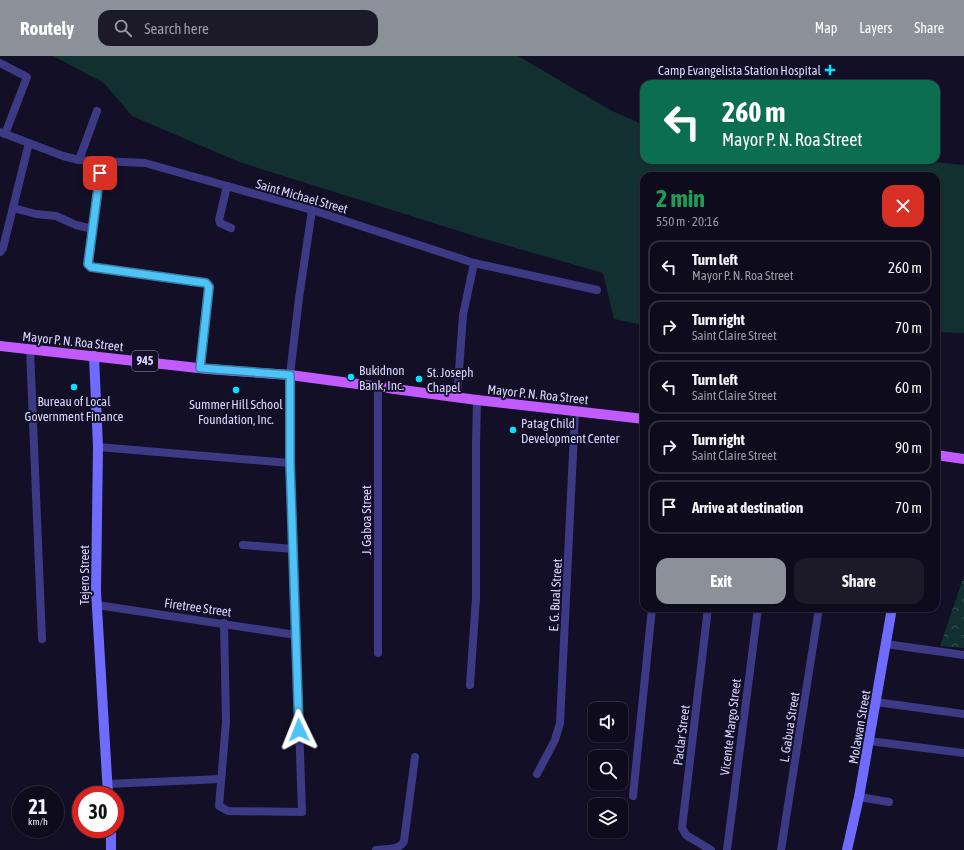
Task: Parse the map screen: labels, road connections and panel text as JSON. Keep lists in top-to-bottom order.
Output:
{
  "streets": {
    "main road": [
      "Mayor P. N. Roa Street",
      "945",
      "Tejero Street",
      "Molawan Street"
    ],
    "street": [
      "Saint Michael Street",
      "J. Gaboa Street",
      "E. G. Bual Street",
      "Firetree Street",
      "Vicente Margo Street",
      "L. Gabua Street",
      "Paclar Street"
    ]
  },
  "crossings": [
    ["Mayor P. N. Roa Street", "J. Gaboa Street"],
    ["Mayor P. N. Roa Street", "Tejero Street"],
    ["Mayor P. N. Roa Street", "E. G. Bual Street"],
    ["Tejero Street", "Firetree Street"]
  ],
  "places": {
    "health": ["Camp Evangelista Station Hospital"],
    "other": [
      "Bukidnon Bank, Inc.",
      "St. Joseph Chapel",
      "Bureau of Local Government Finance",
      "Summer Hill School Foundation, Inc.",
      "Patag Child Development Center"
    ]
  },
  "page": {
    "header": "Routely",
    "search": "Search here",
    "nav": ["Map", "Layers", "Share"],
    "turn": ["260 m", "Mayor P. N. Roa Street"],
    "heading": ["2 min", "550 m · 20:16"],
    "list": [
      {
        "name": "Turn left",
        "note": "Mayor P. N. Roa Street",
        "value": "260 m"
      },
      {
        "name": "Turn right",
        "note": "Saint Claire Street",
        "value": "70 m"
      },
      {
        "name": "Turn left",
        "note": "Saint Claire Street",
        "value": "60 m"
      },
      {
        "name": "Turn right",
        "note": "Saint Claire Street",
        "value": "90 m"
      },
      {
        "name": "Arrive at destination",
        "value": "70 m"
      }
    ],
    "buttons": ["Exit", "Share"],
    "speed": "21 km/h",
    "limit": "30"
  }
}
